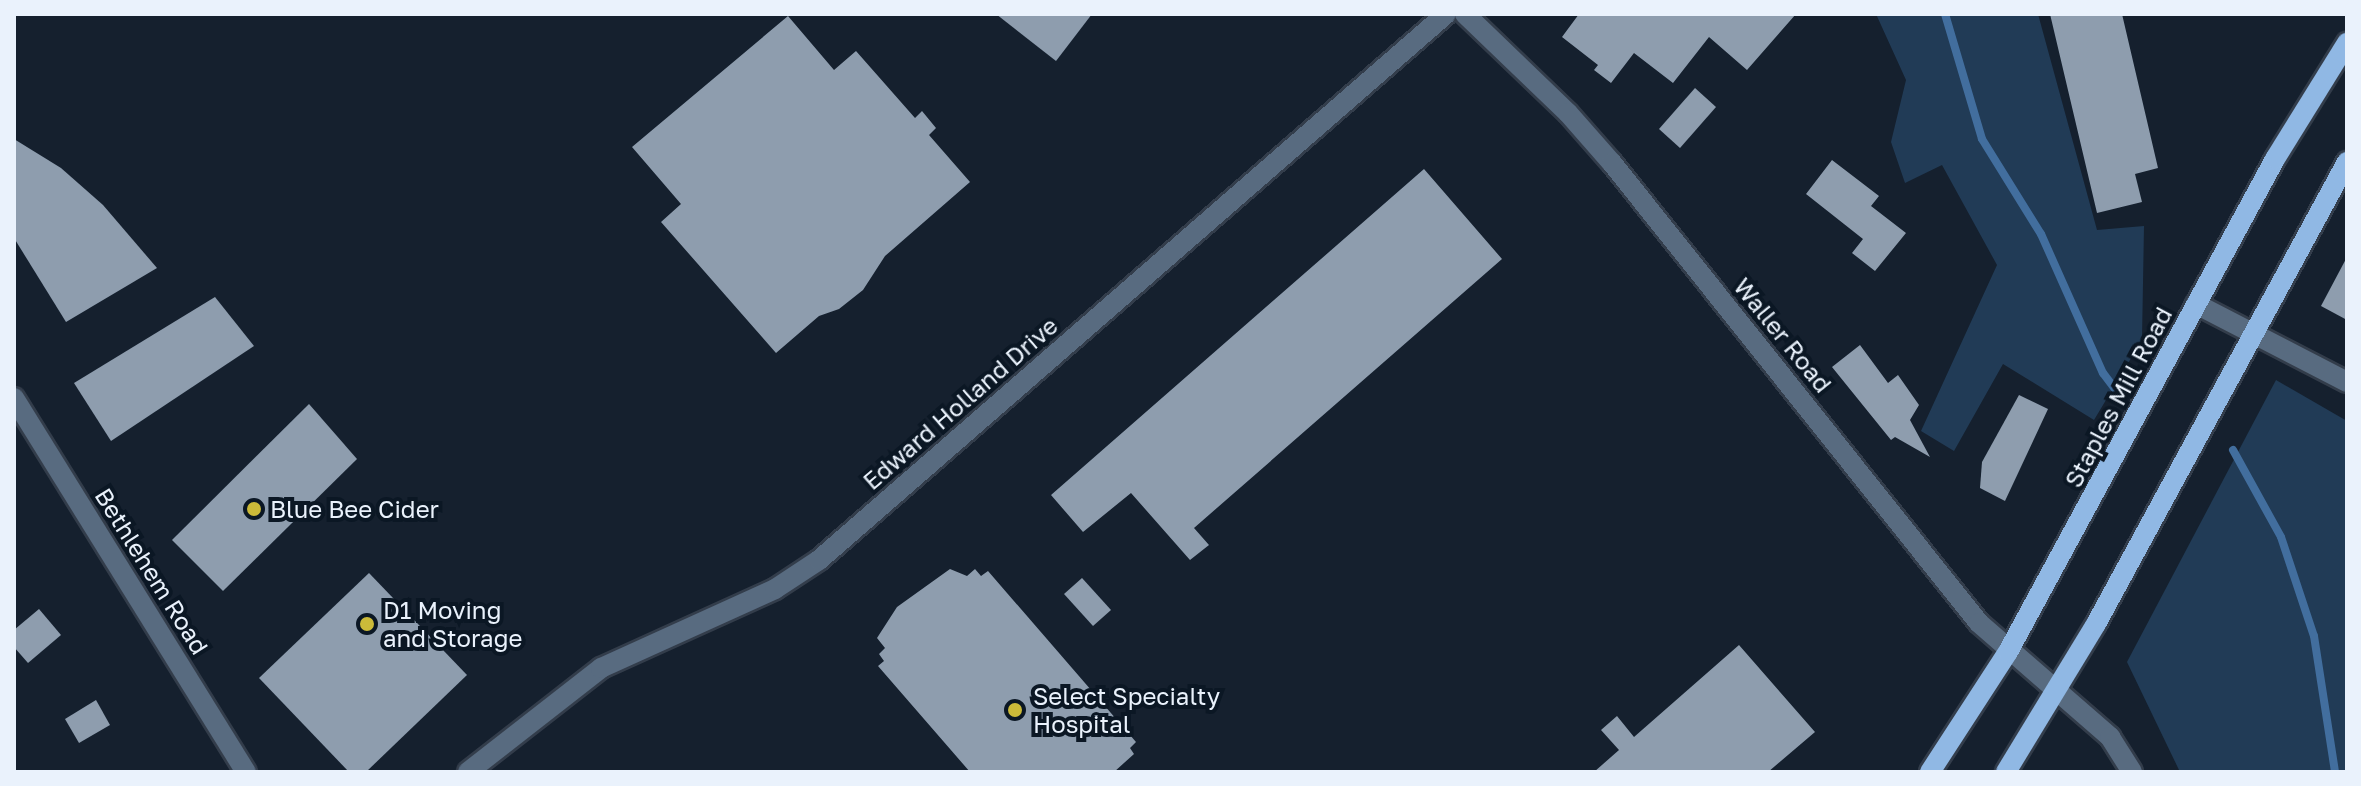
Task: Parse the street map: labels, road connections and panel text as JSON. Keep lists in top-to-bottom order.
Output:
{
  "streets": {
    "main road": ["Staples Mill Road"],
    "street": ["Waller Road", "Edward Holland Drive", "Bethlehem Road"]
  },
  "crossings": [
    ["Waller Road", "Staples Mill Road"]
  ],
  "places": ["Blue Bee Cider", "D1 Moving and Storage", "Select Specialty Hospital"]
}
